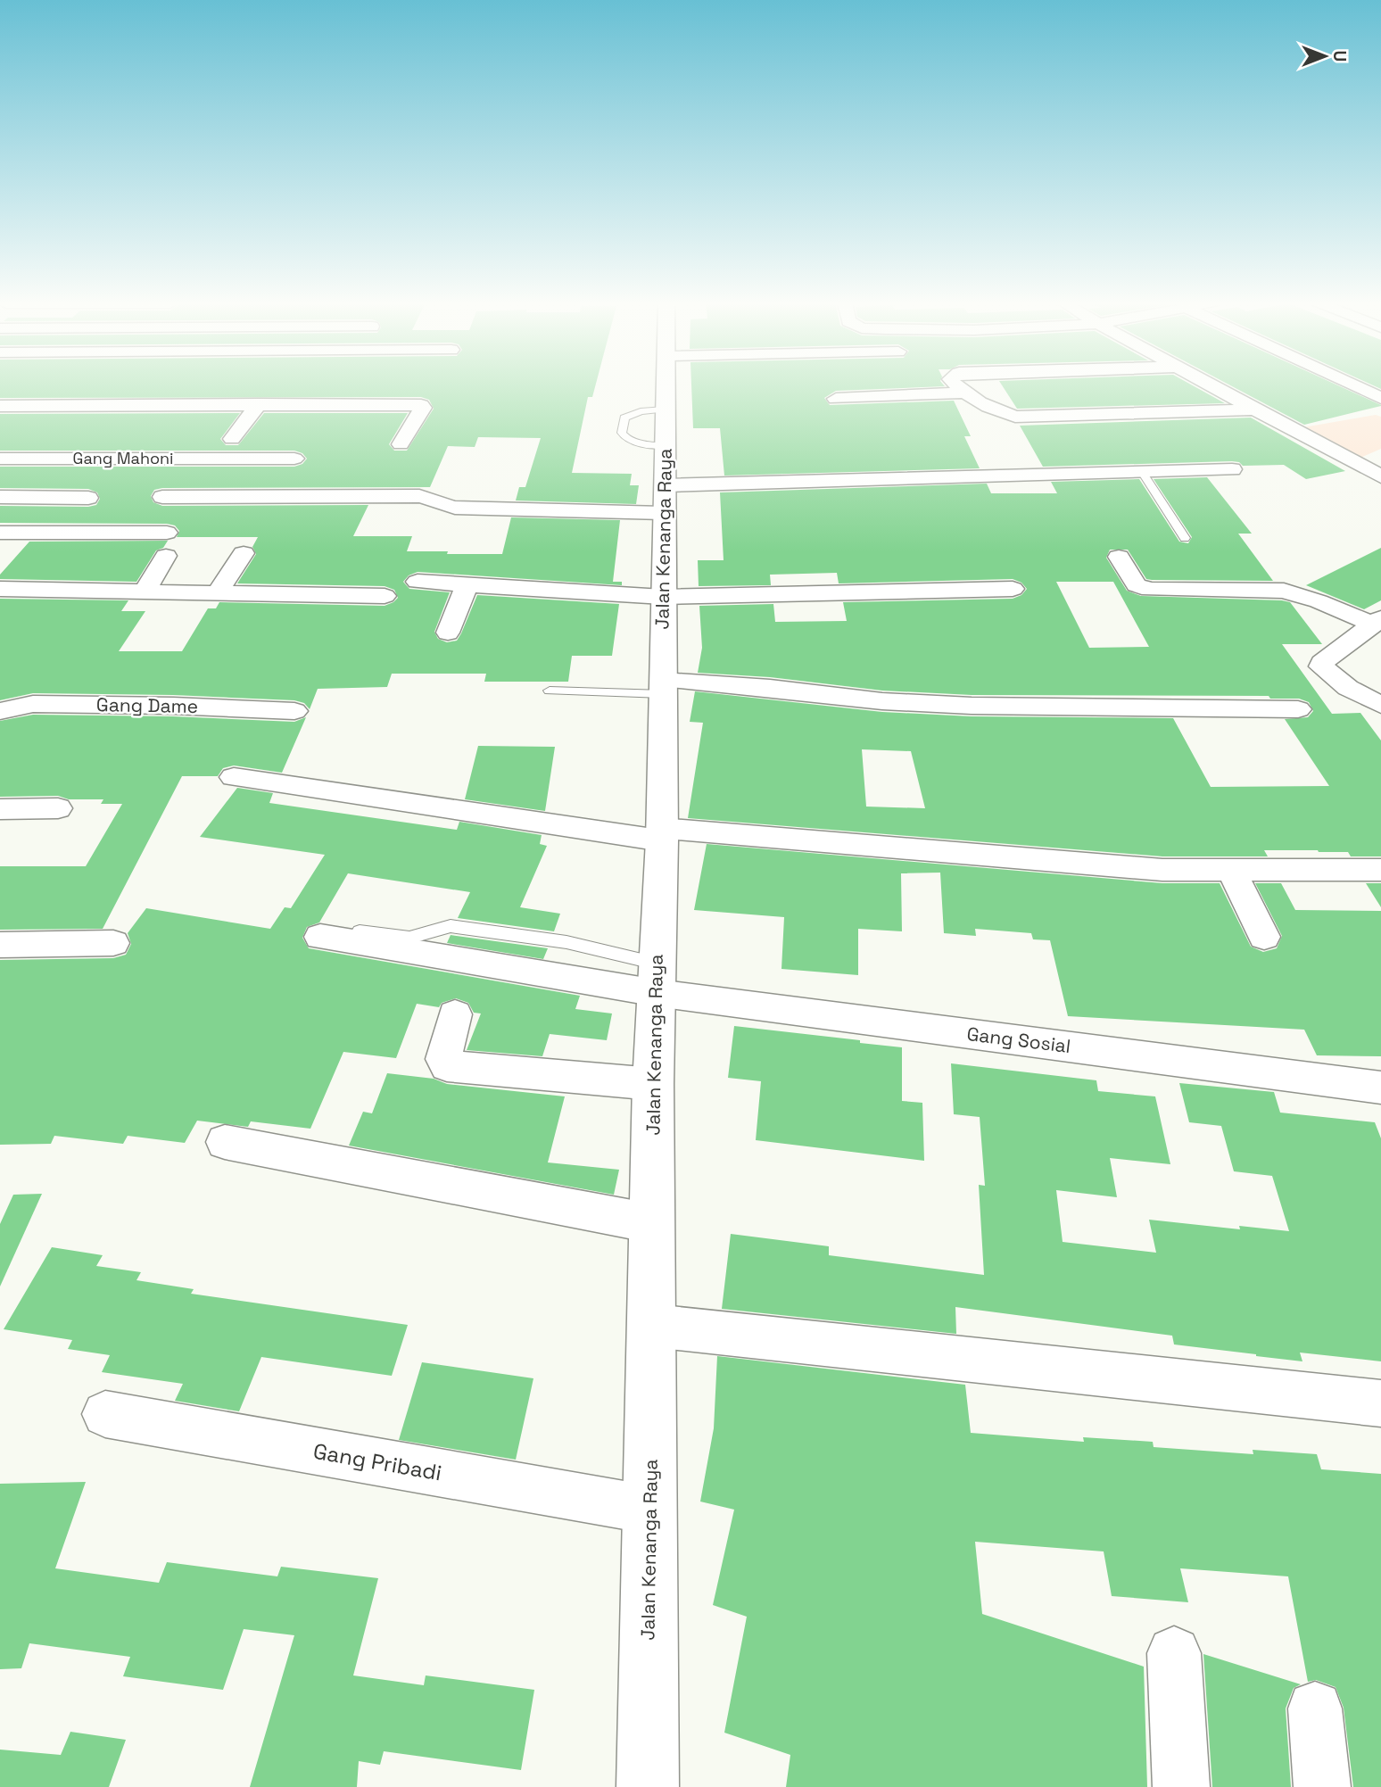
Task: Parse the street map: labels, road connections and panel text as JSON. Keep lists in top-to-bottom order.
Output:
{
  "streets": {
    "street": [
      "Gang Mahoni",
      "Jalan Kenanga Raya",
      "Gang Dame",
      "Gang Sosial",
      "Gang Pribadi"
    ]
  },
  "crossings": [
    ["Jalan Kenanga Raya", "Gang Sosial"],
    ["Jalan Kenanga Raya", "Gang Pribadi"]
  ],
  "north": "right"
}
